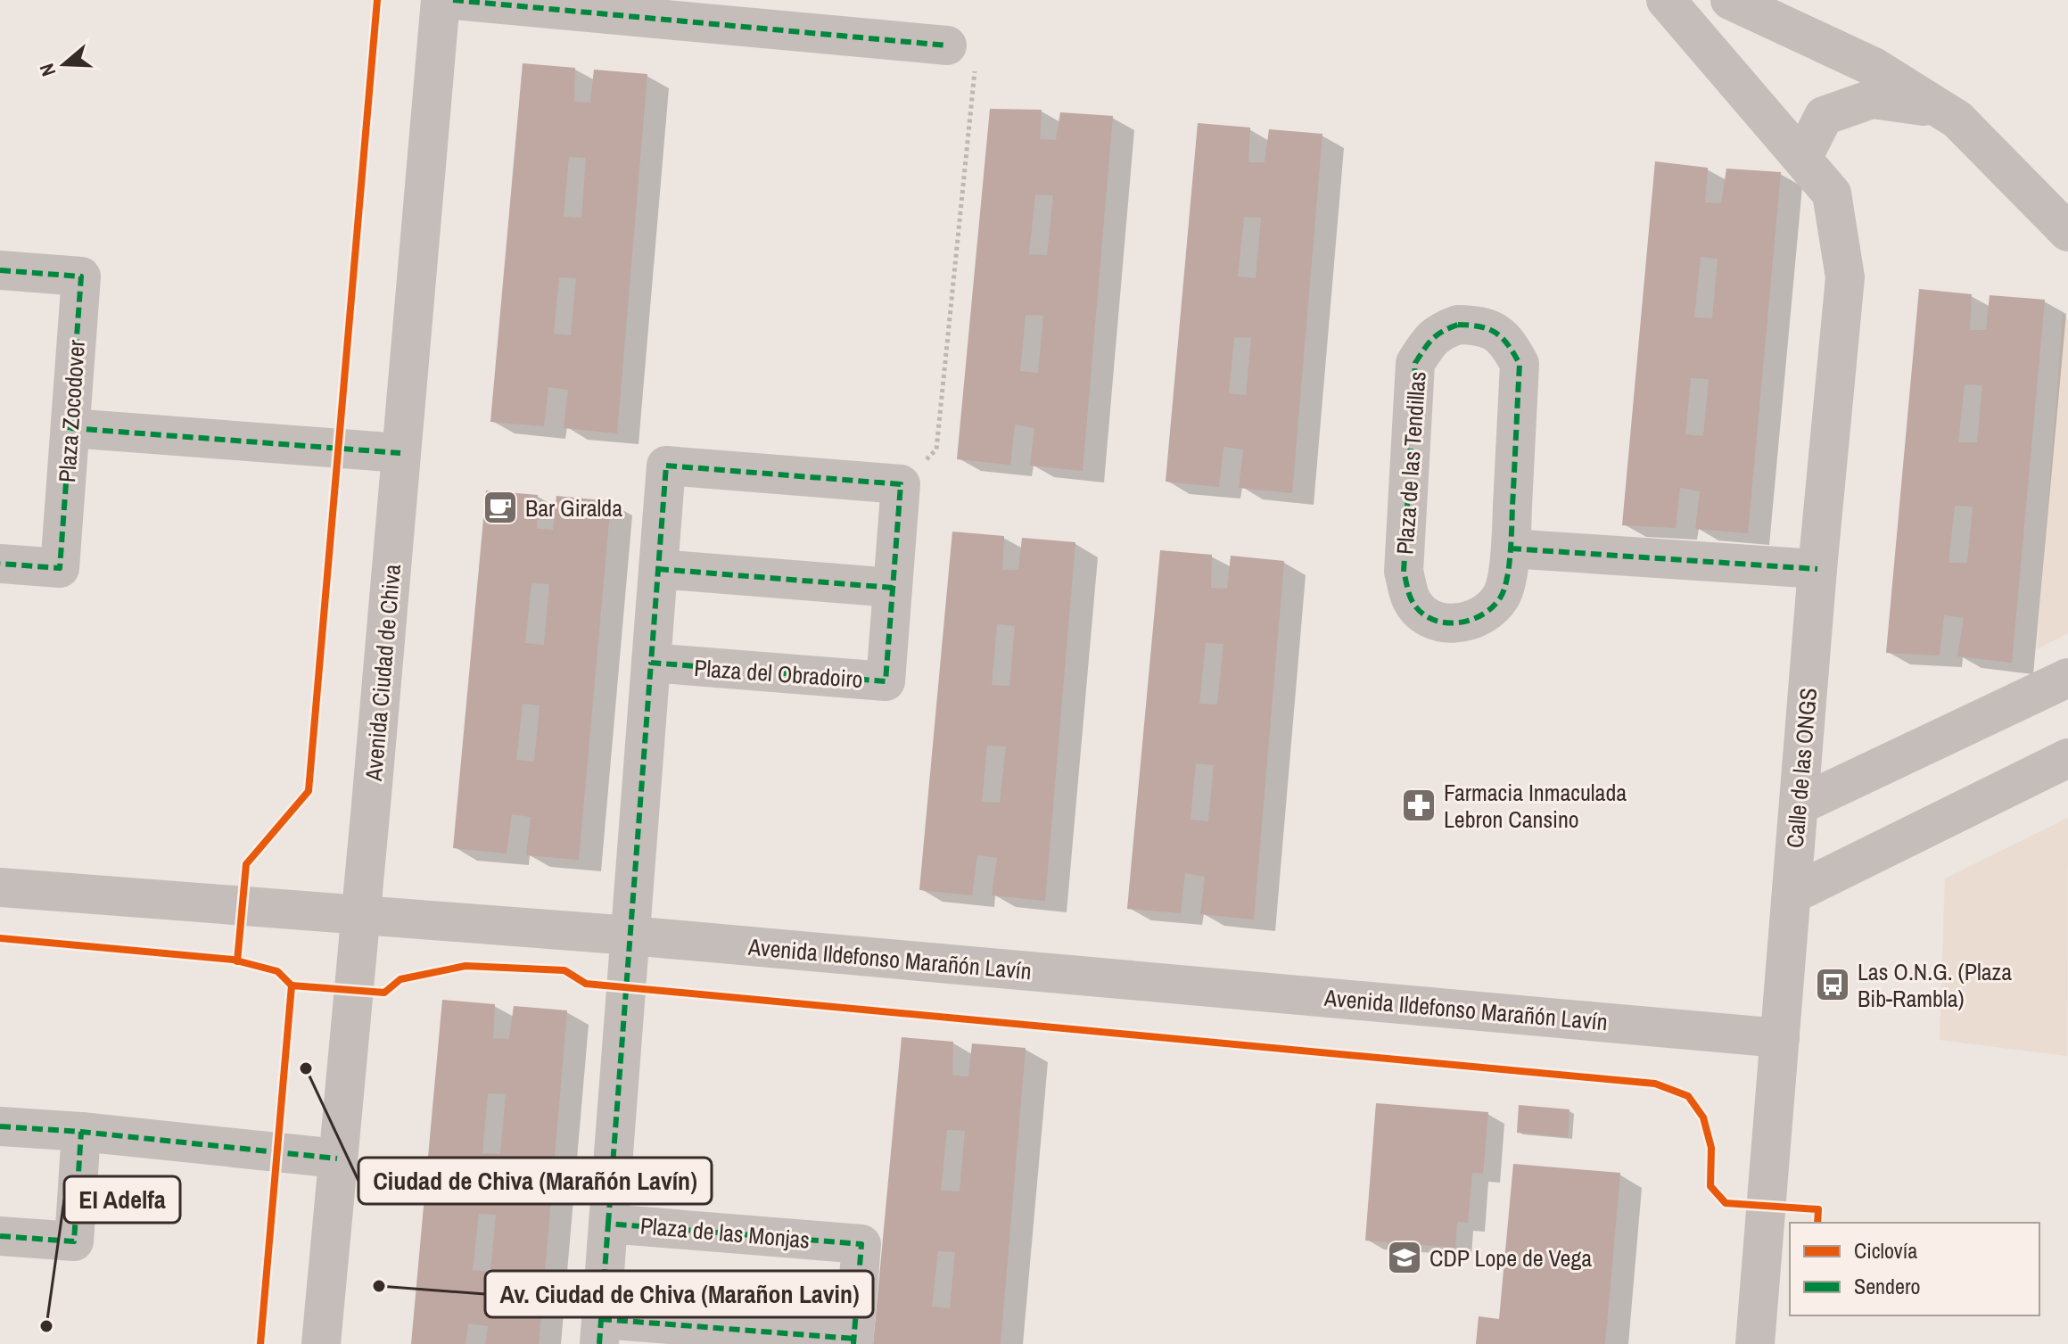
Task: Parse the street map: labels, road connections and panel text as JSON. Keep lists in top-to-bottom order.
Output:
{
  "streets": {
    "street": [
      "Plaza Zocodover",
      "Plaza de las Tendillas",
      "Avenida Ciudad de Chiva",
      "Plaza del Obradoiro",
      "Calle de las ONGS",
      "Avenida Ildefonso Marañón Lavín",
      "Plaza de las Monjas"
    ]
  },
  "crossings": [
    ["Avenida Ciudad de Chiva", "Avenida Ildefonso Marañón Lavín"],
    ["Calle de las ONGS", "Avenida Ildefonso Marañón Lavín"]
  ],
  "places": {
    "cafe": ["Bar Giralda"],
    "pharmacy": ["Farmacia Inmaculada Lebron Cansino"],
    "bus stop": ["Las O.N.G. (Plaza Bib-Rambla)"],
    "other": ["Ciudad de Chiva (Marañón Lavín)", "Av. Ciudad de Chiva (Marañon Lavin)", "EI Adelfa"],
    "school or university": ["CDP Lope de Vega"]
  },
  "legend": ["Ciclovía", "Sendero"],
  "north": "left"
}
